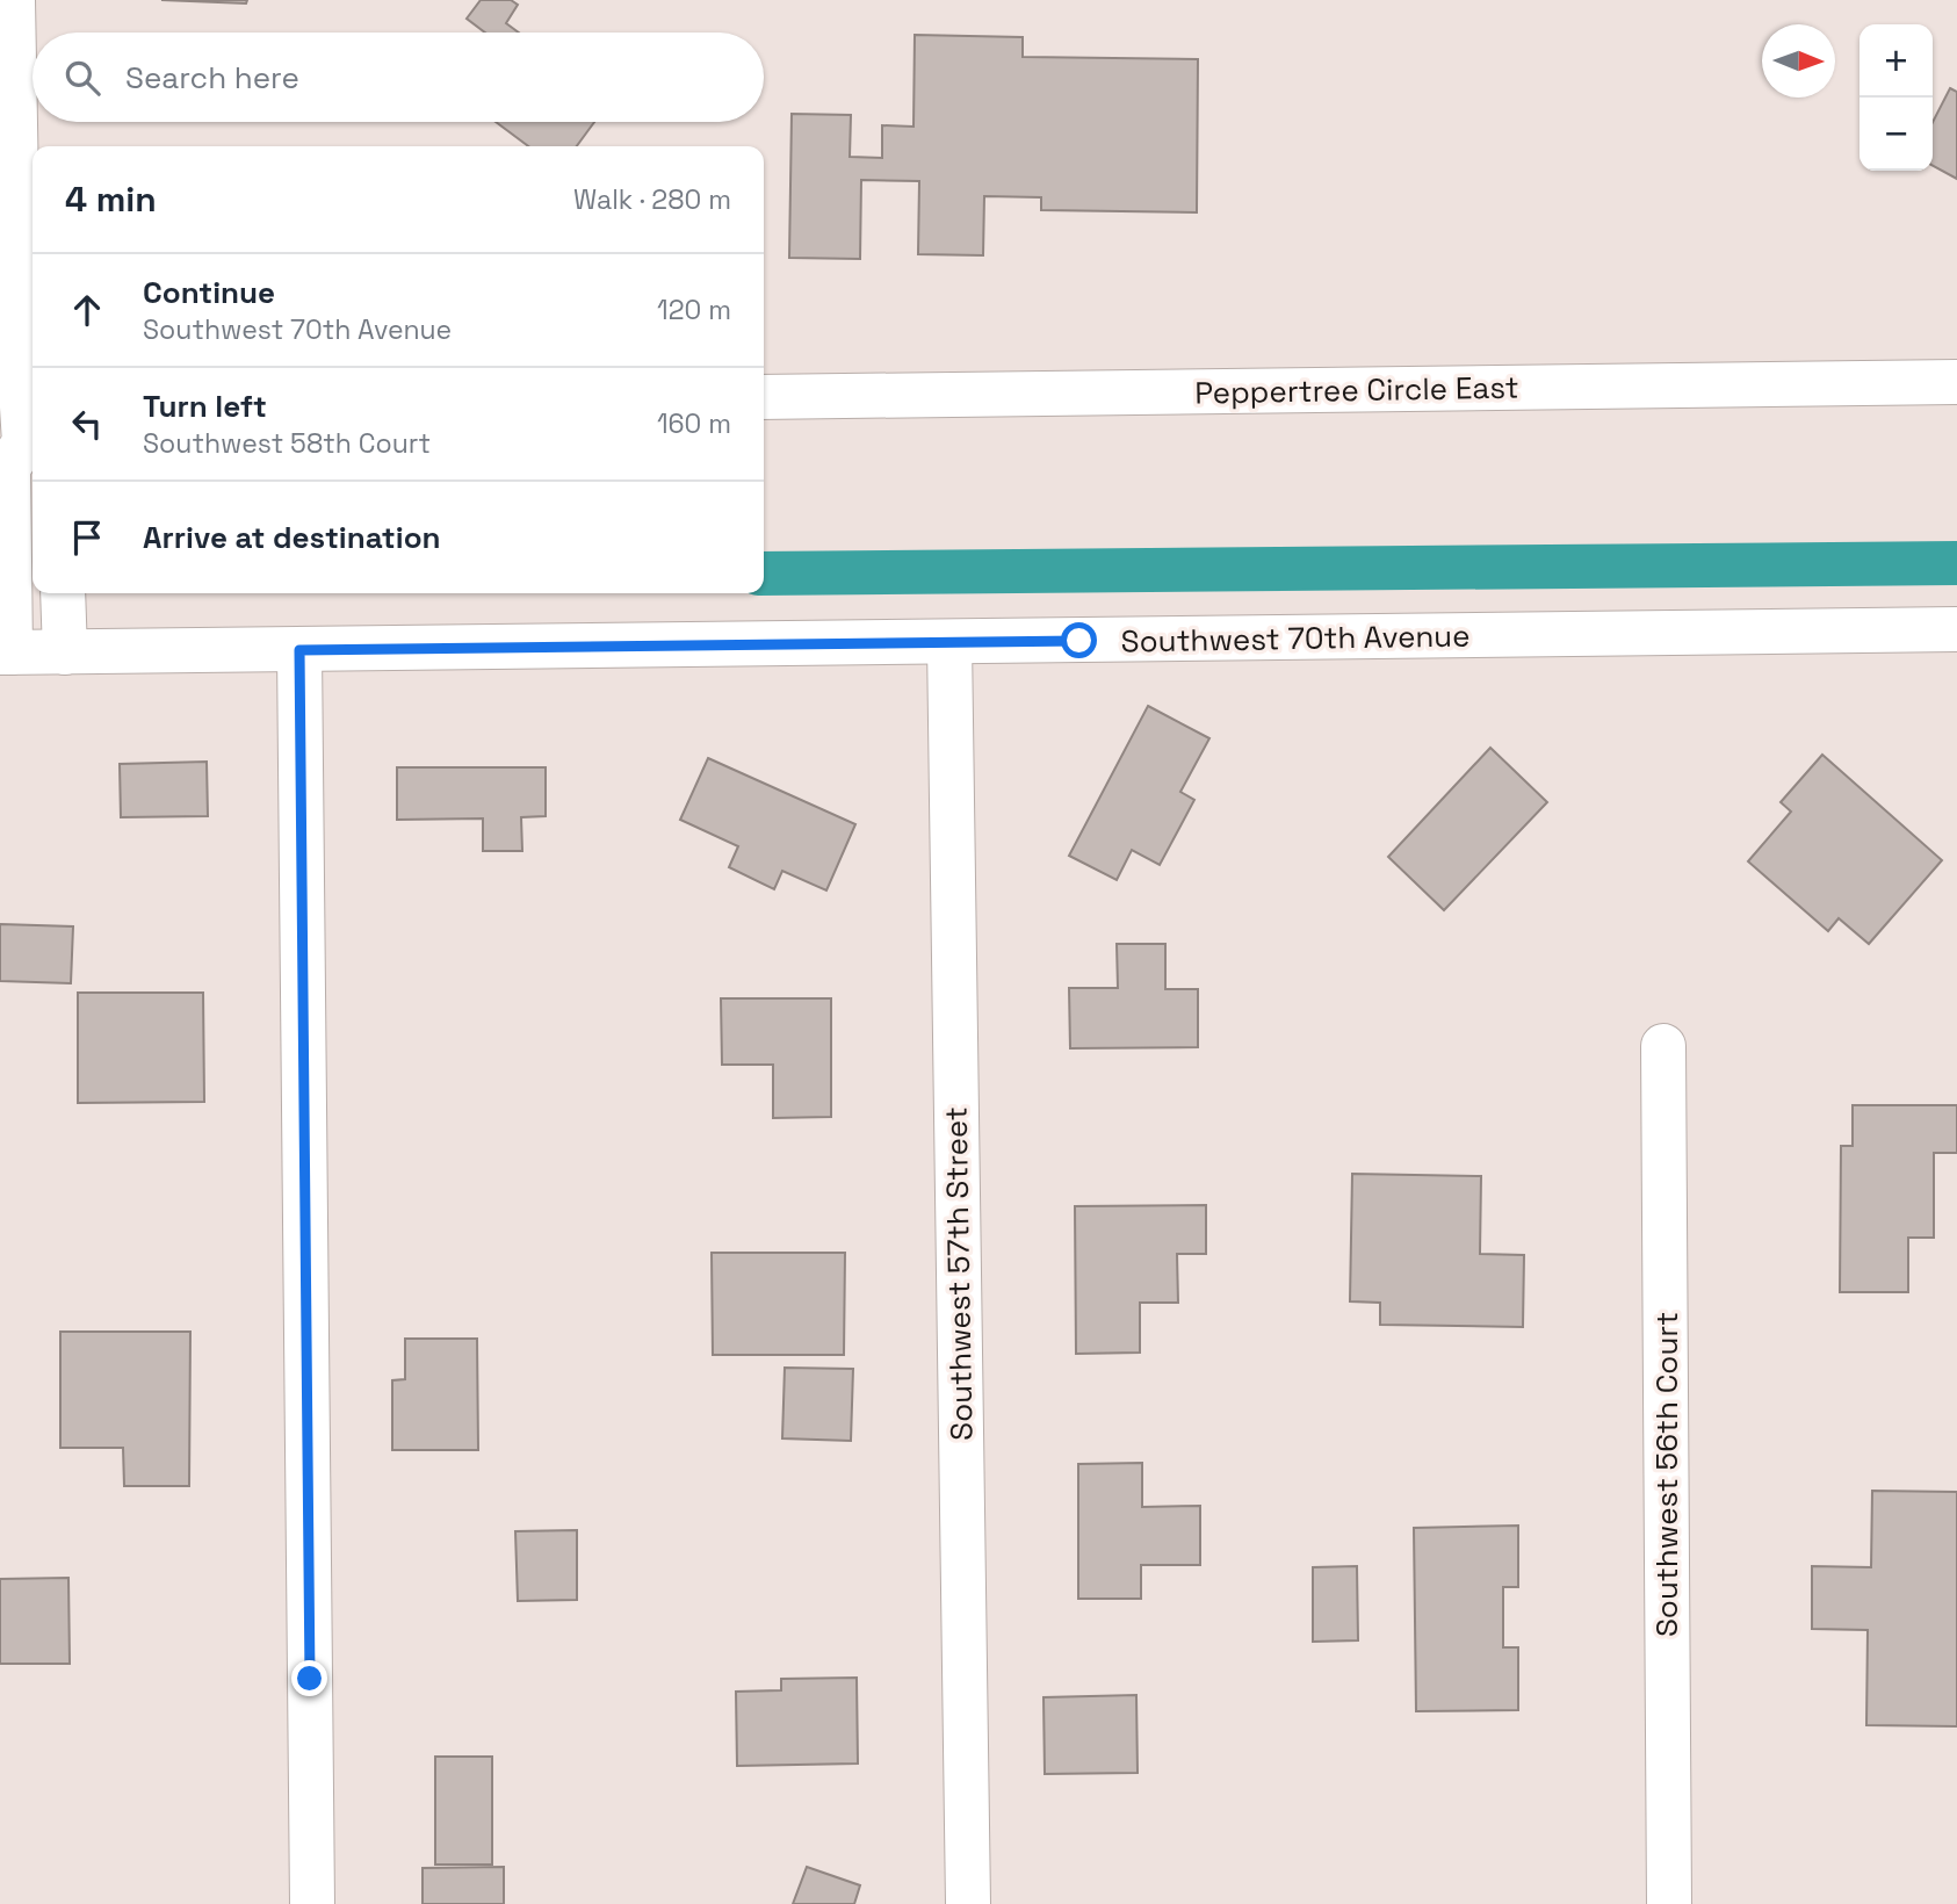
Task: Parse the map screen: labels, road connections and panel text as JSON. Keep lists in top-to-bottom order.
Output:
{
  "streets": {
    "street": [
      "Peppertree Circle East",
      "Southwest 70th Avenue",
      "Southwest 57th Street",
      "Southwest 56th Court"
    ]
  },
  "crossings": [
    ["Southwest 70th Avenue", "Southwest 57th Street"]
  ],
  "north": "right",
  "page": {
    "map_buttons": ["+", "−"],
    "search": "Search here",
    "heading": ["4 min", "Walk · 280 m"],
    "list": [
      ["Continue", "Southwest 70th Avenue", "120 m"],
      ["Turn left", "Southwest 58th Court", "160 m"],
      "Arrive at destination"
    ]
  }
}
